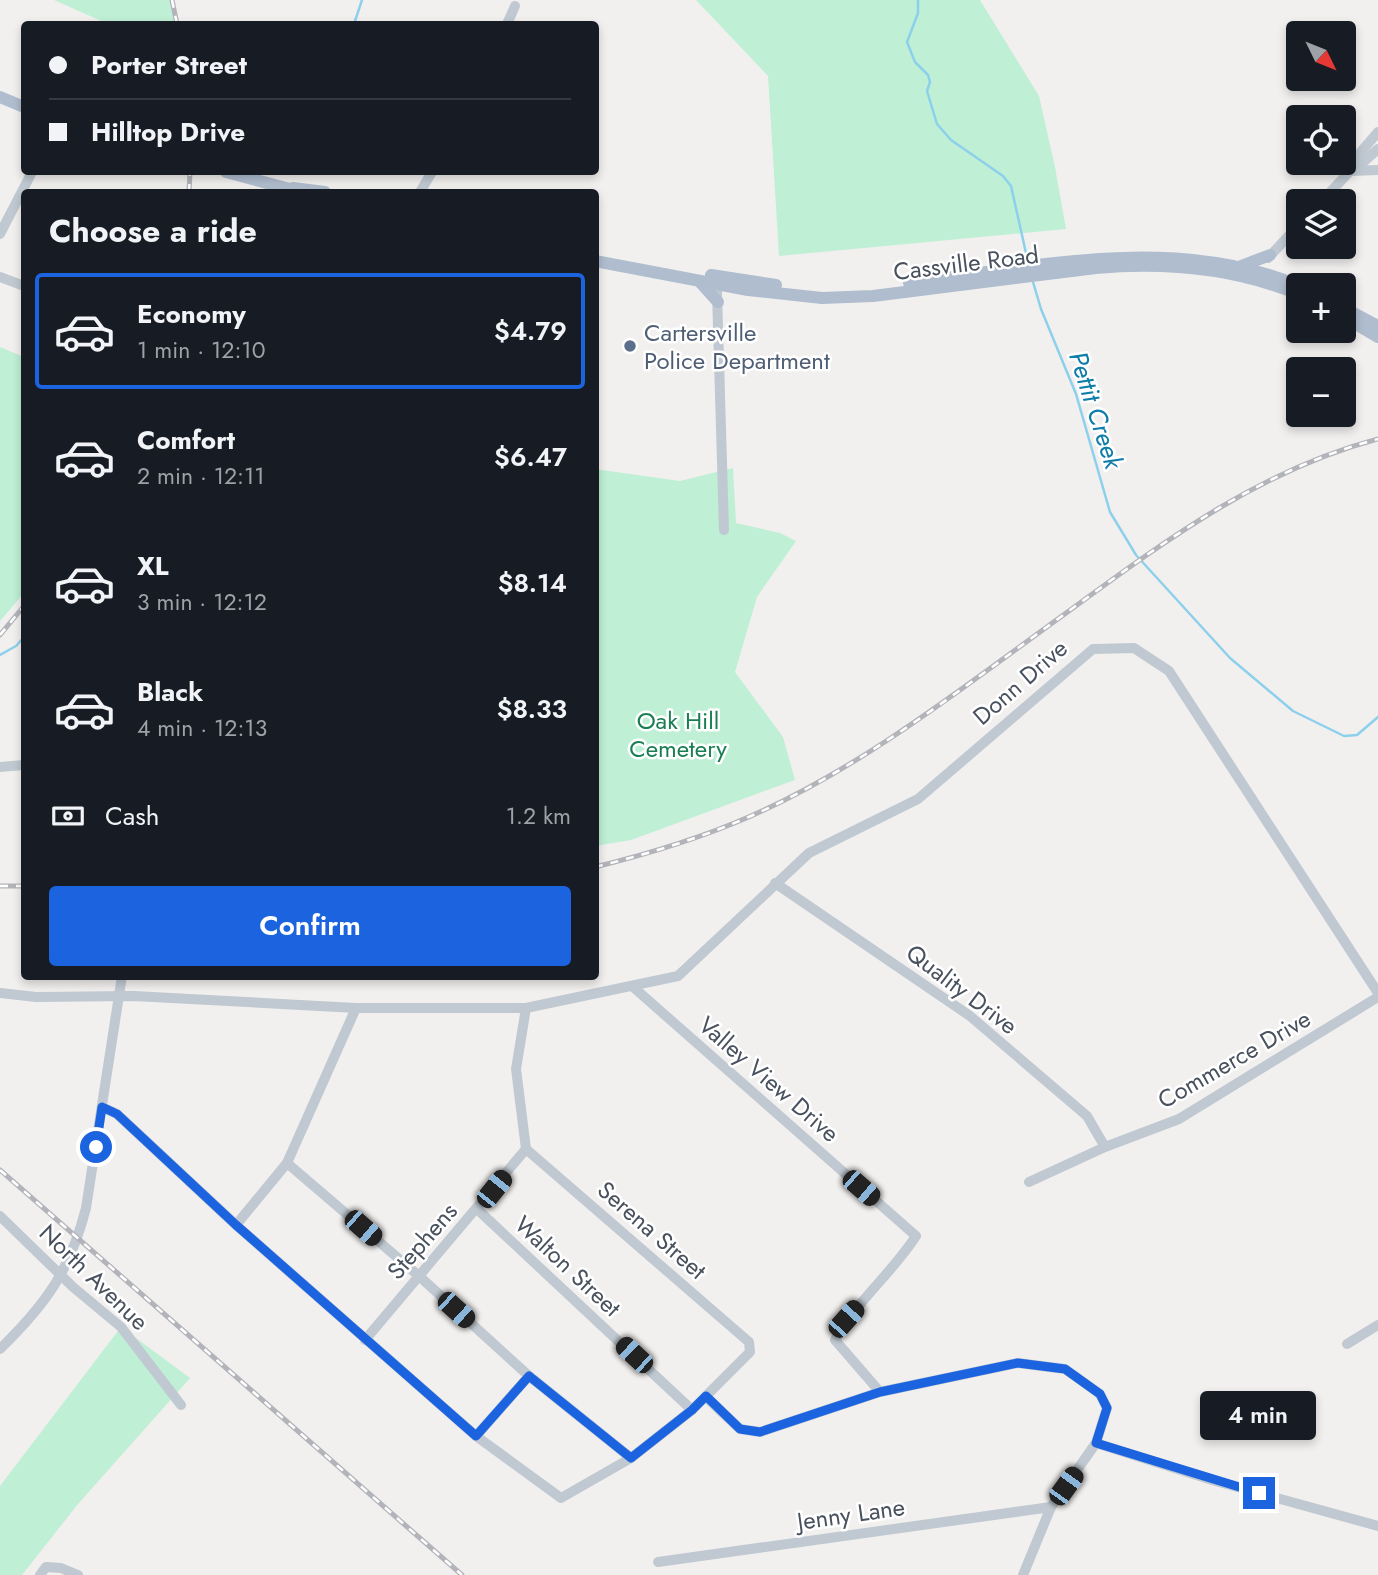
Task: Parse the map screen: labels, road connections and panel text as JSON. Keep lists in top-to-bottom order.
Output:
{
  "streets": {
    "main road": ["Cassville Road"],
    "street": [
      "Donn Drive",
      "Quality Drive",
      "Commerce Drive",
      "Valley View Drive",
      "Serena Street",
      "Stephens",
      "Walton Street",
      "North Avenue",
      "Jenny Lane"
    ]
  },
  "crossings": [
    ["Donn Drive", "Quality Drive"],
    ["Donn Drive", "Commerce Drive"],
    ["Donn Drive", "Valley View Drive"],
    ["Quality Drive", "Commerce Drive"],
    ["Serena Street", "Stephens"],
    ["Stephens", "Walton Street"]
  ],
  "water": ["Pettit Creek"],
  "parks": ["Oak Hill Cemetery"],
  "places": ["Cartersville Police Department"],
  "north": "bottom right",
  "page": {
    "map_buttons": ["+", "−"],
    "banner": ["Porter Street", "Hilltop Drive"],
    "heading": "Choose a ride",
    "list": [
      {
        "name": "Economy",
        "note": "1 min · 12:10",
        "value": "$4.79"
      },
      {
        "name": "Comfort",
        "note": "2 min · 12:11",
        "value": "$6.47"
      },
      {
        "name": "XL",
        "note": "3 min · 12:12",
        "value": "$8.14"
      },
      {
        "name": "Black",
        "note": "4 min · 12:13",
        "value": "$8.33"
      }
    ],
    "pay": ["Cash", "1.2 km"],
    "buttons": "Confirm",
    "bubble": "4 min"
  }
}
